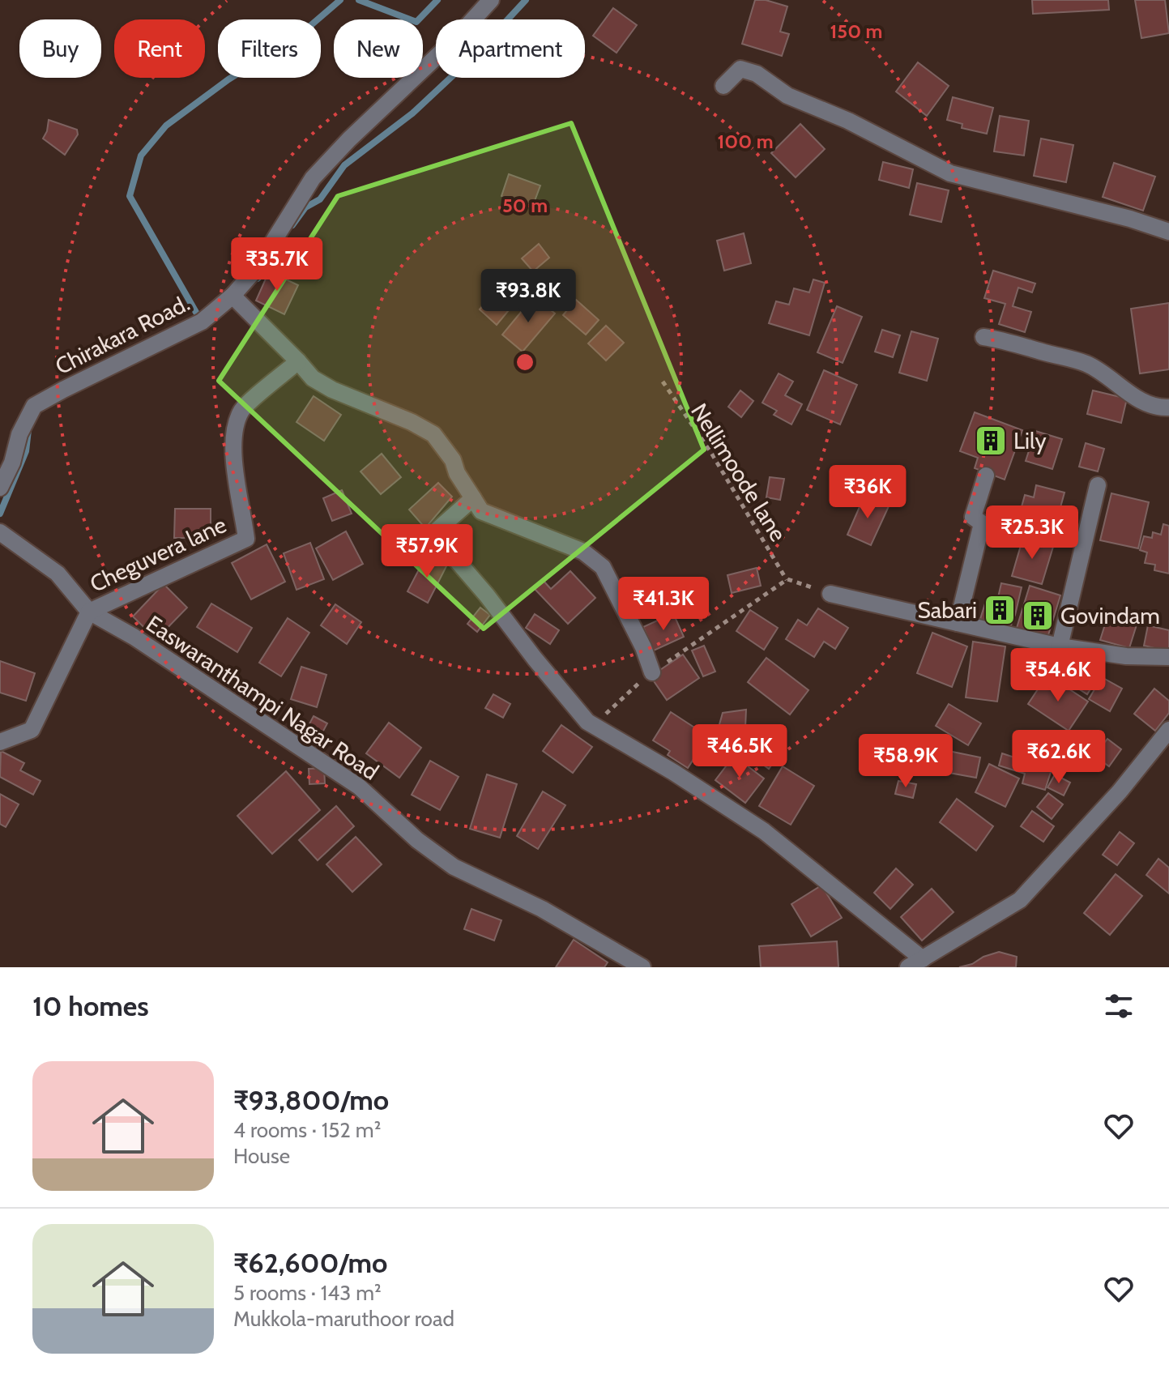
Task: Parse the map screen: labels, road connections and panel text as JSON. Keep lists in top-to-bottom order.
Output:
{
  "streets": {
    "street": ["Chirakara Road.", "Cheguvera lane", "Easwaranthampi Nagar Road"],
    "path": ["Nellimoode lane"]
  },
  "crossings": [
    ["Cheguvera lane", "Easwaranthampi Nagar Road"]
  ],
  "places": {
    "building": ["Lily", "Sabari", "Govindam"]
  },
  "page": {
    "chip": [
      "Buy",
      "Rent",
      "Filters",
      "New",
      "Apartment"
    ],
    "price": [
      "₹35.7K",
      "₹93.8K",
      "₹36K",
      "₹25.3K",
      "₹57.9K",
      "₹41.3K",
      "₹54.6K",
      "₹46.5K",
      "₹62.6K",
      "₹58.9K"
    ],
    "heading": "10 homes",
    "list": [
      {
        "name": "₹93,800/mo",
        "note": "4 rooms · 152 m² · House"
      },
      {
        "name": "₹62,600/mo",
        "note": "5 rooms · 143 m² · Mukkola-maruthoor road"
      }
    ]
  },
  "rings": ["150 m", "100 m", "50 m"]
}
